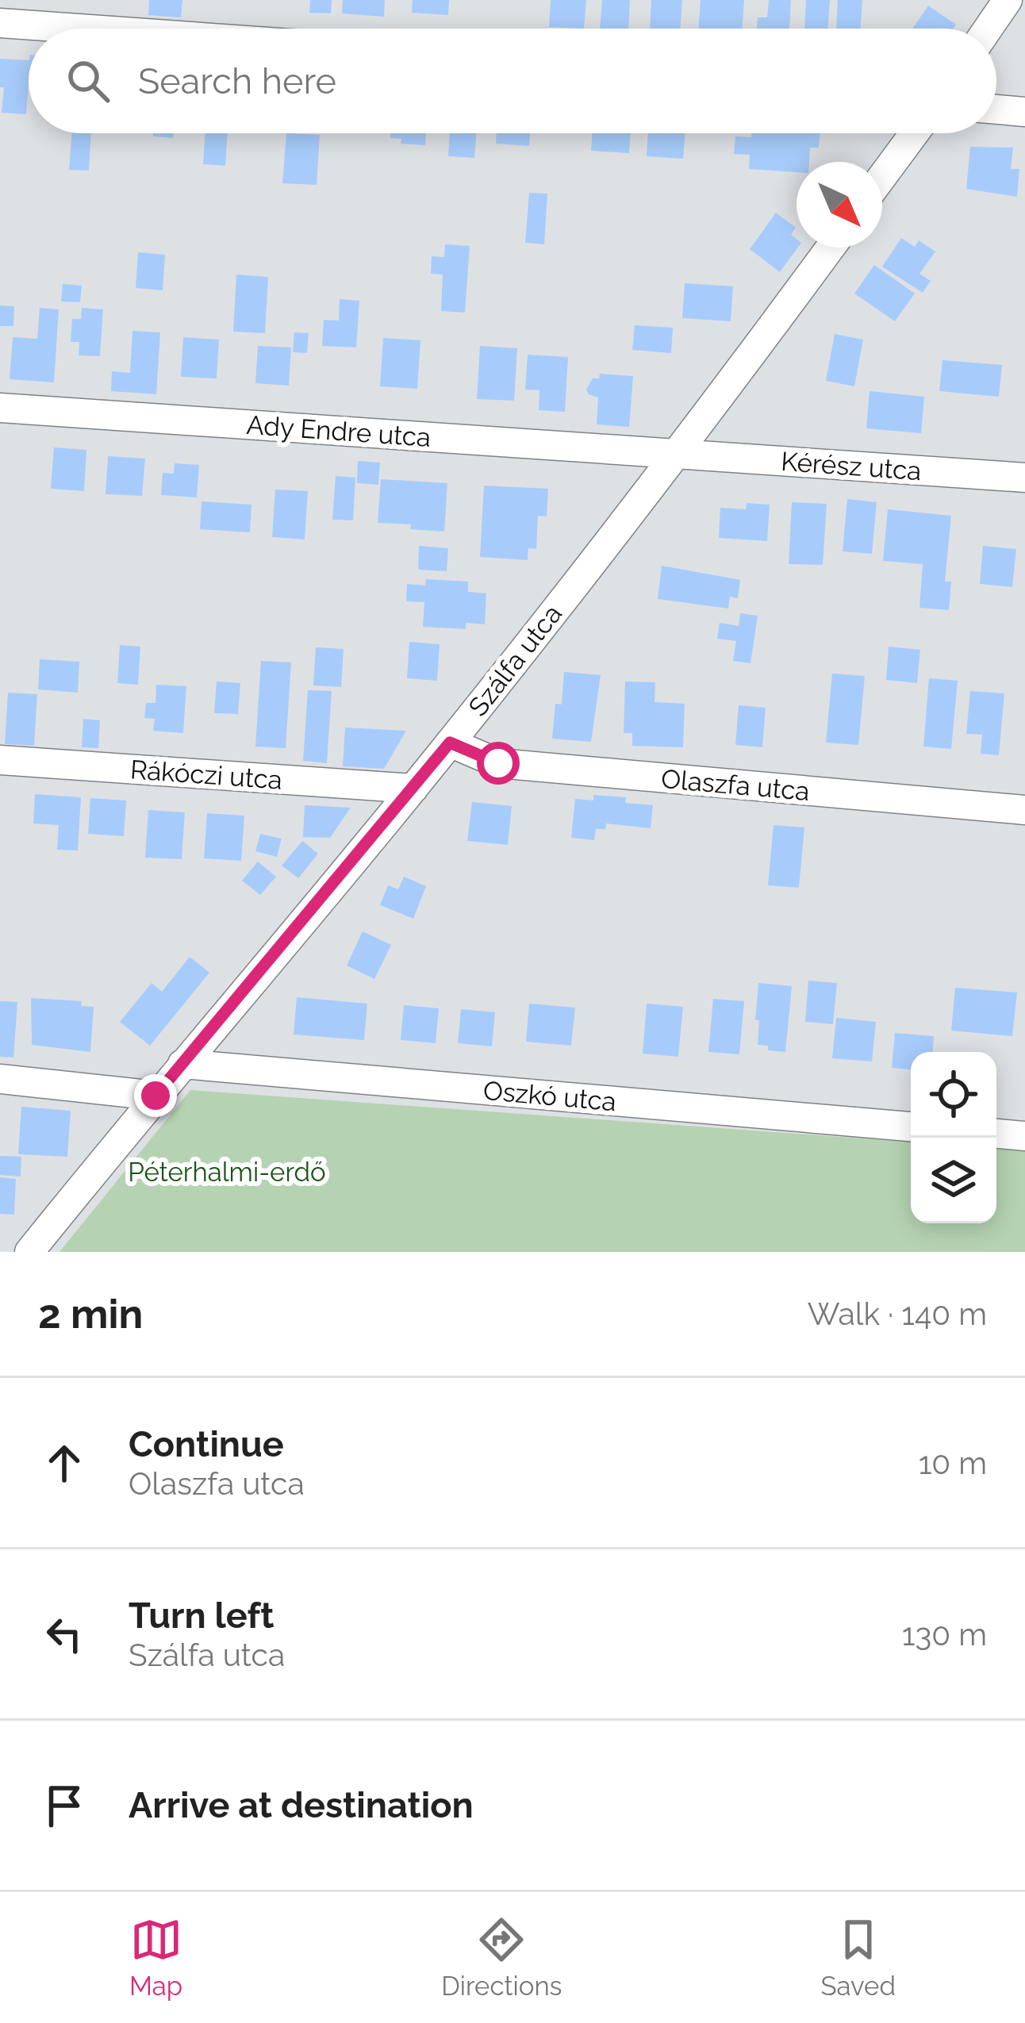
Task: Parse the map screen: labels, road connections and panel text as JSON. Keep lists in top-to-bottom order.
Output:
{
  "streets": {
    "street": [
      "Ady Endre utca",
      "Kérész utca",
      "Szálfa utca",
      "Rákóczi utca",
      "Olaszfa utca",
      "Oszkó utca"
    ]
  },
  "crossings": [
    ["Ady Endre utca", "Kérész utca"],
    ["Ady Endre utca", "Szálfa utca"],
    ["Kérész utca", "Szálfa utca"],
    ["Szálfa utca", "Rákóczi utca"],
    ["Szálfa utca", "Olaszfa utca"],
    ["Szálfa utca", "Oszkó utca"]
  ],
  "parks": ["Péterhalmi-erdő"],
  "north": "bottom right",
  "page": {
    "search": "Search here",
    "heading": ["2 min", "Walk · 140 m"],
    "list": [
      ["Continue", "Olaszfa utca", "10 m"],
      ["Turn left", "Szálfa utca", "130 m"],
      "Arrive at destination"
    ],
    "nav": ["Map", "Directions", "Saved"]
  }
}
